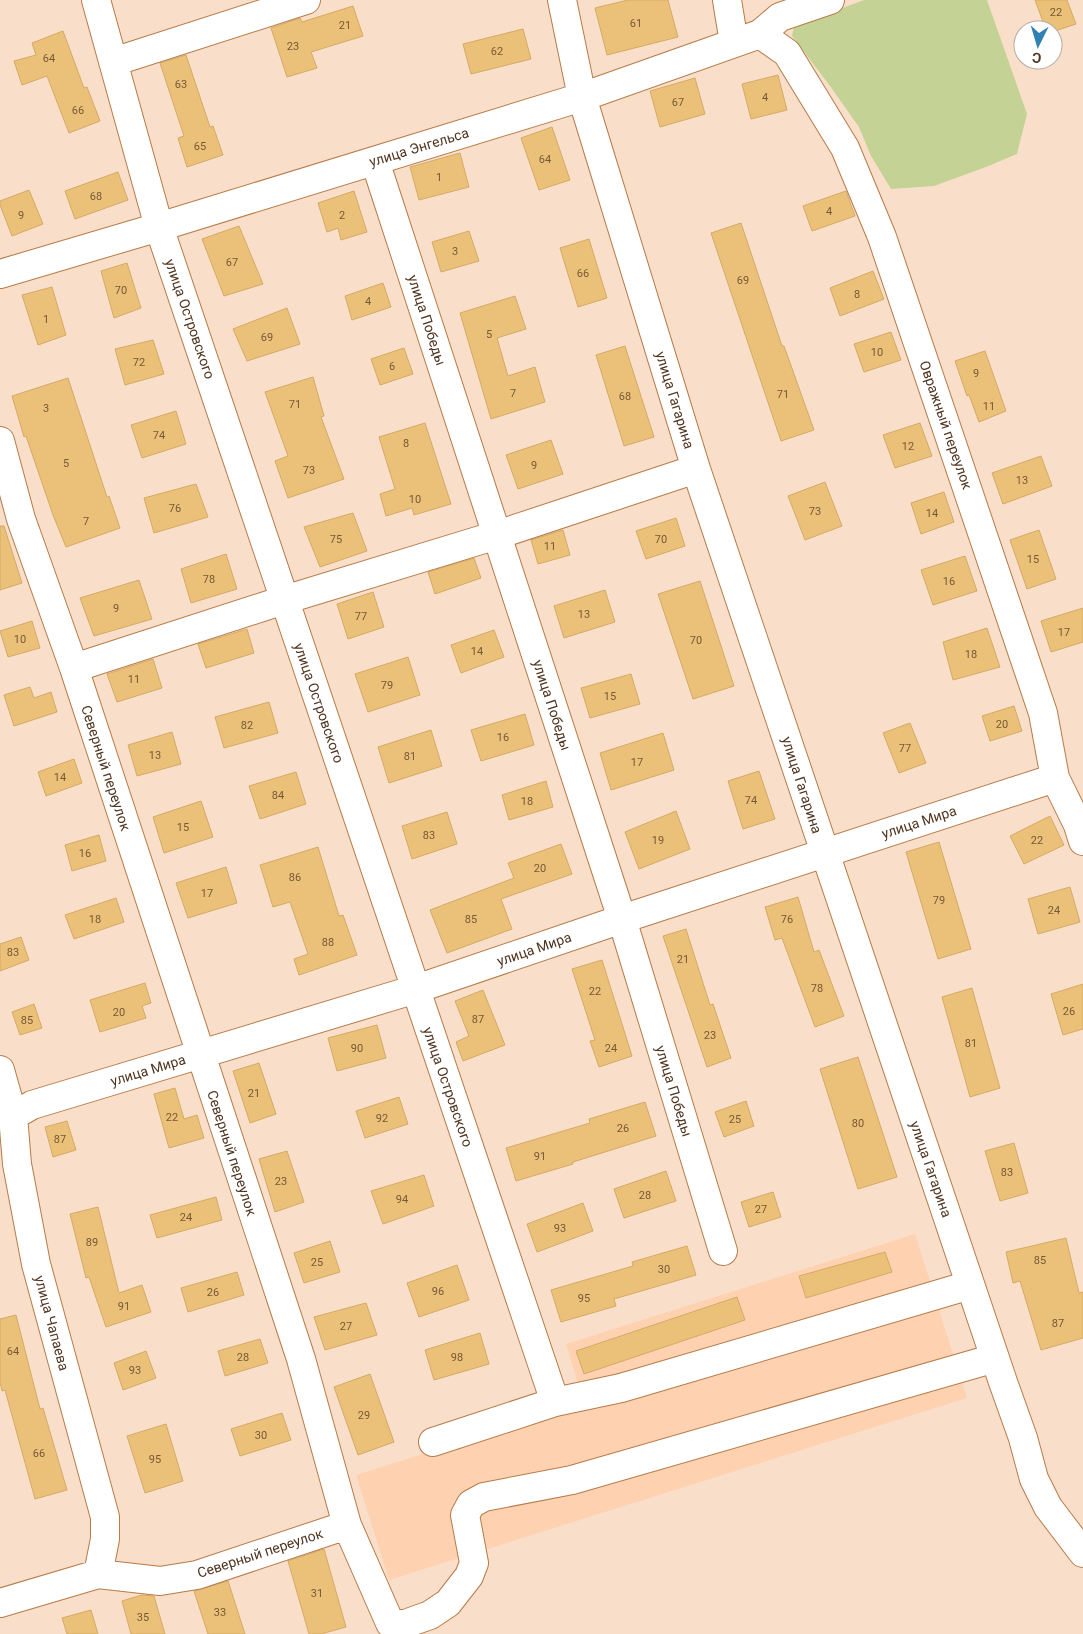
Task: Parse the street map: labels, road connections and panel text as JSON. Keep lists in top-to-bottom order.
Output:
{
  "streets": {
    "street": [
      "улица Энгельса",
      "улица Островского",
      "улица Победы",
      "улица Гагарина",
      "Овражный переулок",
      "Северный переулок",
      "улица Мира",
      "улица Чапаева"
    ]
  },
  "crossings": [
    ["улица Энгельса", "улица Островского"],
    ["улица Энгельса", "улица Победы"],
    ["улица Энгельса", "улица Гагарина"],
    ["улица Энгельса", "Овражный переулок"],
    ["улица Островского", "улица Мира"],
    ["улица Победы", "улица Мира"],
    ["улица Гагарина", "улица Мира"],
    ["Овражный переулок", "улица Мира"],
    ["Северный переулок", "улица Мира"],
    ["Северный переулок", "улица Чапаева"],
    ["улица Мира", "улица Чапаева"]
  ],
  "house_numbers": [
    "22",
    "61",
    "21",
    "23",
    "62",
    "64",
    "63",
    "4",
    "67",
    "66",
    "65",
    "64",
    "1",
    "68",
    "4",
    "9",
    "2",
    "3",
    "67",
    "66",
    "69",
    "70",
    "8",
    "4",
    "1",
    "5",
    "69",
    "10",
    "72",
    "6",
    "9",
    "7",
    "71",
    "68",
    "71",
    "11",
    "3",
    "74",
    "8",
    "12",
    "5",
    "9",
    "73",
    "13",
    "10",
    "76",
    "73",
    "14",
    "7",
    "75",
    "70",
    "11",
    "15",
    "78",
    "16",
    "9",
    "13",
    "77",
    "17",
    "10",
    "70",
    "14",
    "18",
    "11",
    "79",
    "15",
    "20",
    "82",
    "16",
    "77",
    "13",
    "81",
    "17",
    "14",
    "84",
    "74",
    "18",
    "15",
    "83",
    "19",
    "22",
    "16",
    "20",
    "86",
    "17",
    "79",
    "24",
    "18",
    "85",
    "76",
    "88",
    "83",
    "21",
    "78",
    "22",
    "26",
    "20",
    "87",
    "85",
    "23",
    "81",
    "90",
    "24",
    "21",
    "22",
    "92",
    "25",
    "80",
    "26",
    "87",
    "91",
    "83",
    "23",
    "28",
    "94",
    "27",
    "24",
    "93",
    "89",
    "85",
    "25",
    "30",
    "96",
    "26",
    "95",
    "91",
    "87",
    "27",
    "64",
    "28",
    "98",
    "93",
    "29",
    "30",
    "66",
    "95",
    "31",
    "33",
    "35"
  ],
  "north": "bottom"
}
